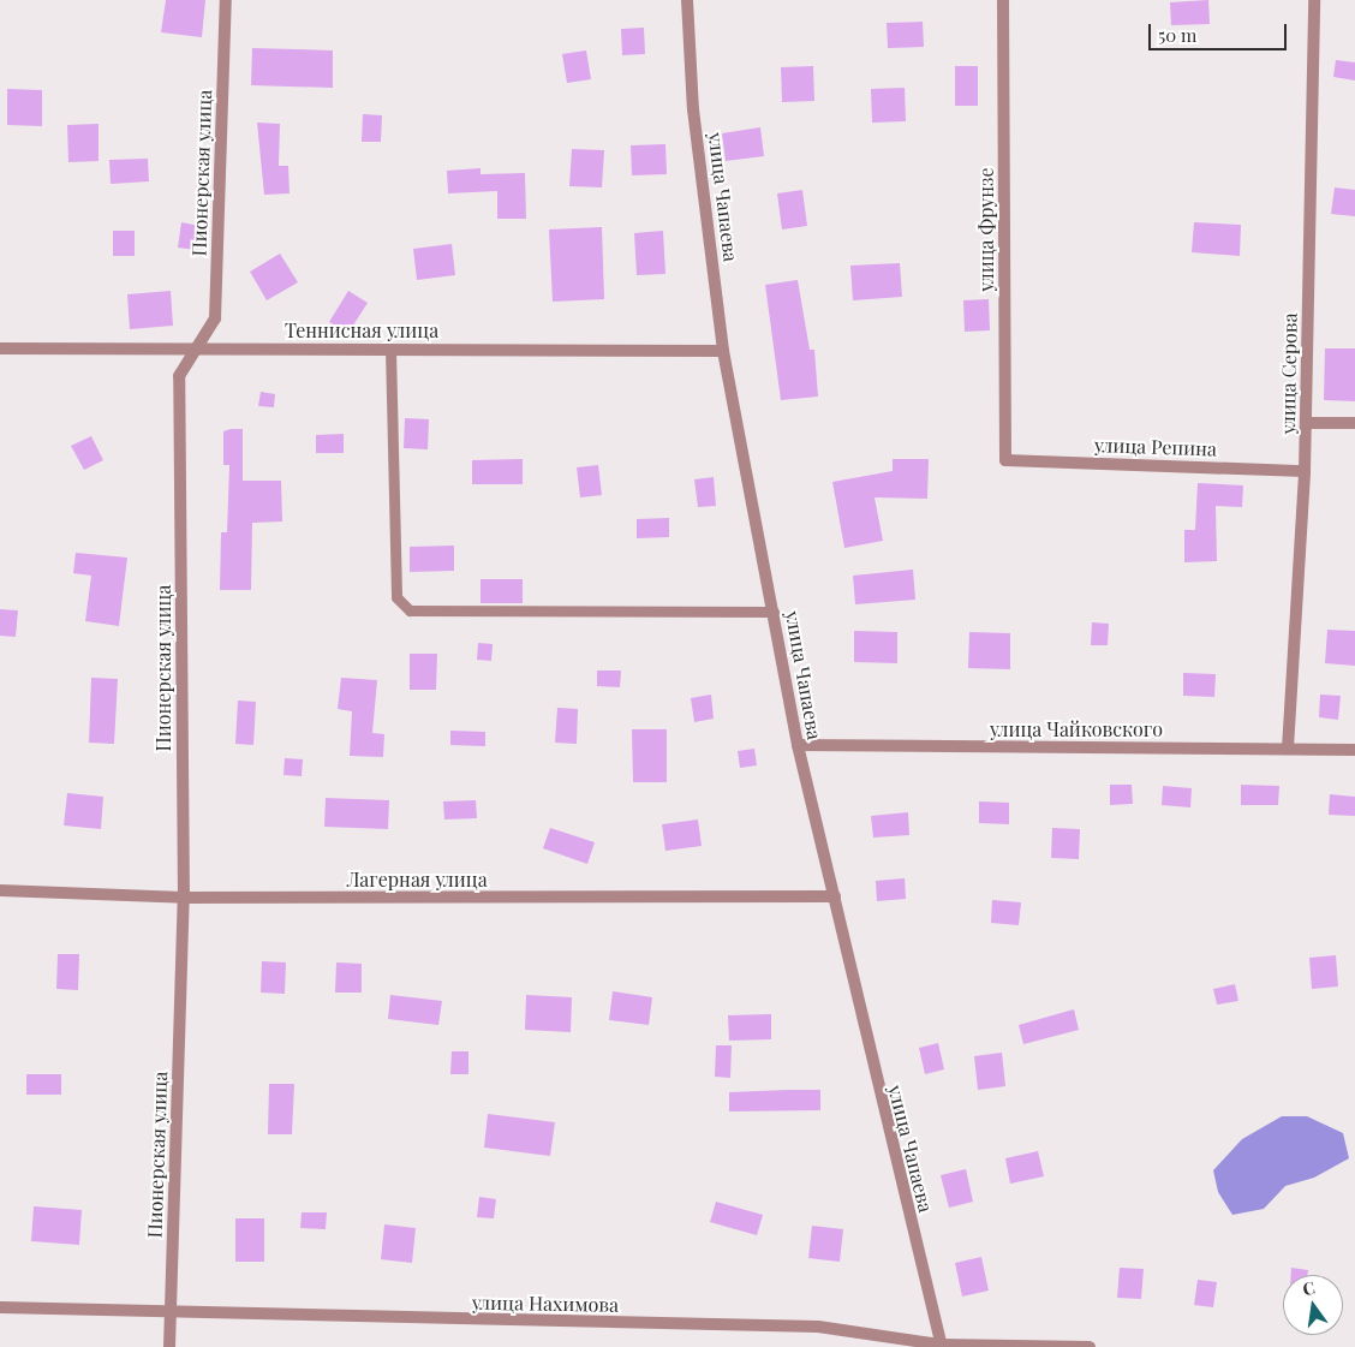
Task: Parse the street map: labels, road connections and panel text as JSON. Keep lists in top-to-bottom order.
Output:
{
  "streets": {
    "street": [
      "Пионерская улица",
      "улица Чапаева",
      "улица Фрунзе",
      "Теннисная улица",
      "улица Серова",
      "улица Репина",
      "улица Чайковского",
      "Лагерная улица",
      "улица Нахимова"
    ]
  },
  "crossings": [
    ["Пионерская улица", "Теннисная улица"],
    ["Пионерская улица", "Лагерная улица"],
    ["Пионерская улица", "улица Нахимова"],
    ["улица Чапаева", "Теннисная улица"],
    ["улица Чапаева", "улица Чайковского"],
    ["улица Чапаева", "Лагерная улица"],
    ["улица Чапаева", "улица Нахимова"],
    ["улица Фрунзе", "улица Репина"],
    ["улица Серова", "улица Репина"],
    ["улица Серова", "улица Чайковского"]
  ],
  "scale_bar": "50 m",
  "north": "top"
}
